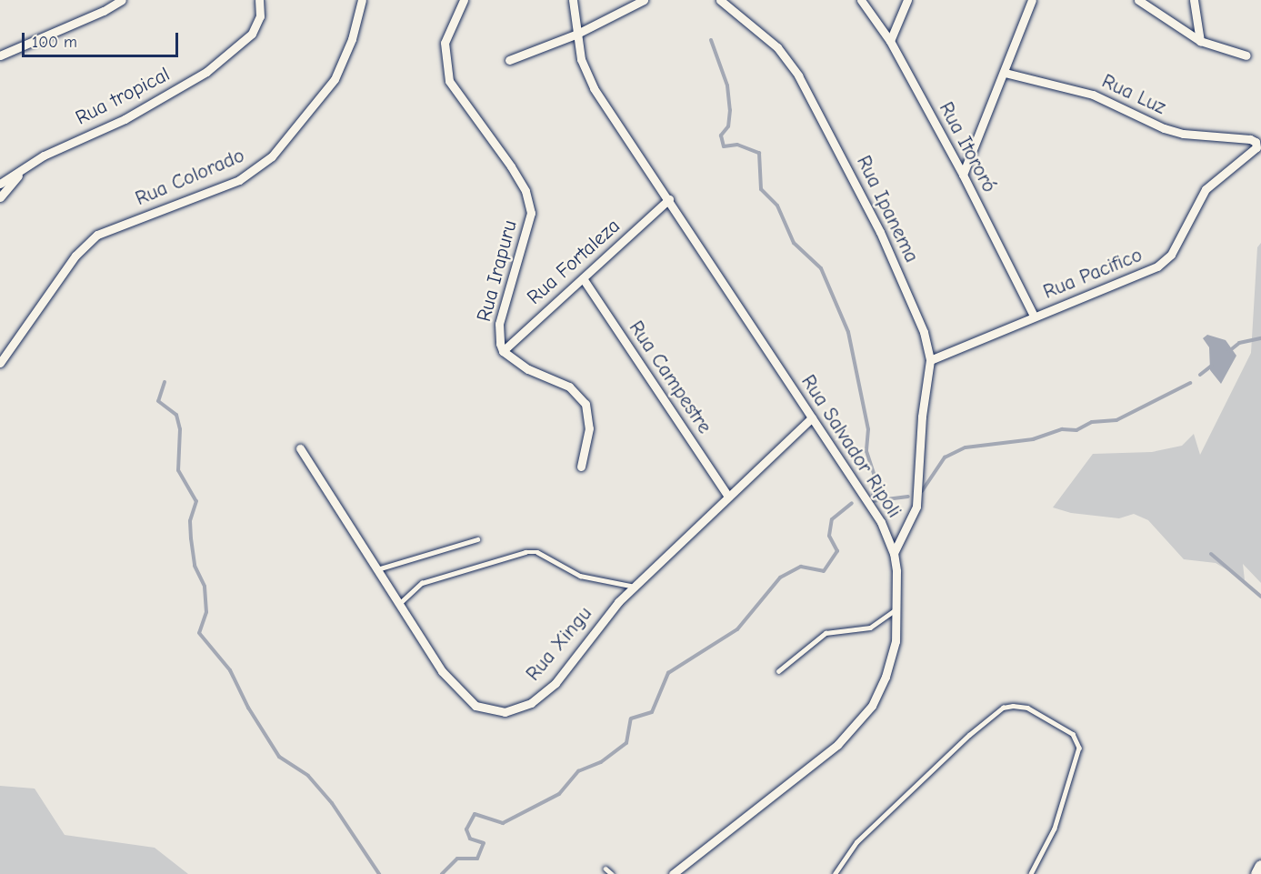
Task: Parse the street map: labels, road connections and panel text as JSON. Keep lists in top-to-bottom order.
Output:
{
  "streets": {
    "street": [
      "Rua Luz",
      "Rua tropical",
      "Rua Itororó",
      "Rua Colorado",
      "Rua Ipanema",
      "Rua Fortaleza",
      "Rua Irapuru",
      "Rua Pacifico",
      "Rua Campestre",
      "Rua Salvador Ripoli",
      "Rua Xingu"
    ]
  },
  "crossings": [
    ["Rua Luz", "Rua Pacifico"],
    ["Rua Itororó", "Rua Pacifico"],
    ["Rua Fortaleza", "Rua Irapuru"],
    ["Rua Fortaleza", "Rua Campestre"],
    ["Rua Fortaleza", "Rua Salvador Ripoli"],
    ["Rua Campestre", "Rua Xingu"],
    ["Rua Salvador Ripoli", "Rua Xingu"]
  ],
  "scale_bar": "100 m"
}
